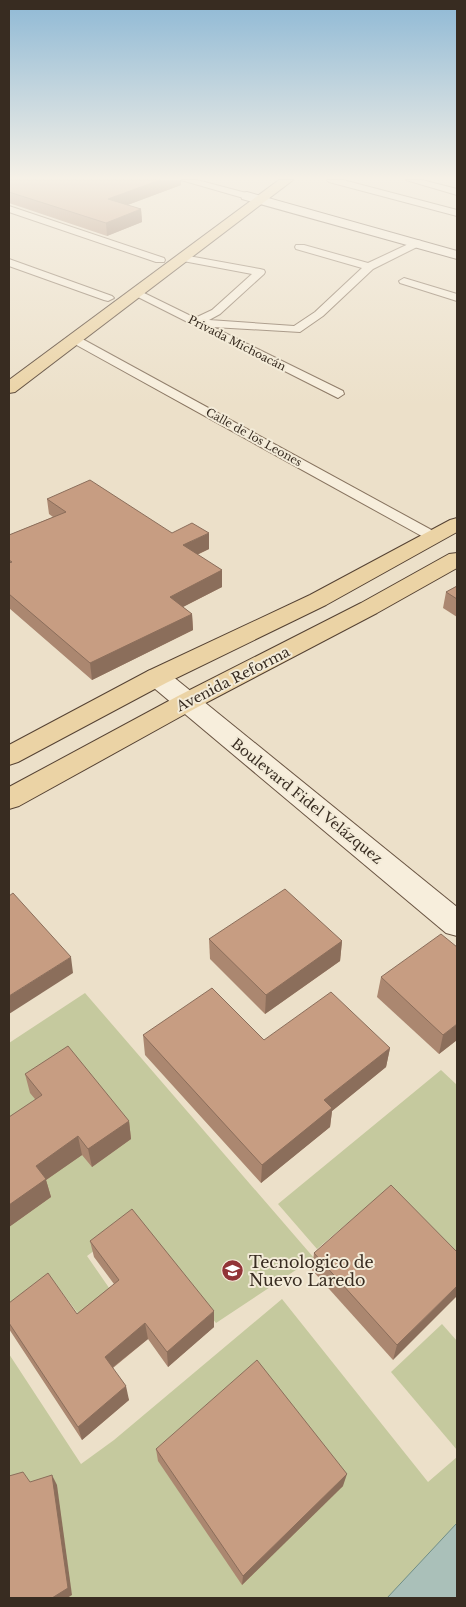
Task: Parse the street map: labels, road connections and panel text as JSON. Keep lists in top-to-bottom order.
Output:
{
  "streets": {
    "main road": ["Avenida Reforma"],
    "street": ["Privada Michoacán", "Calle de los Leones", "Boulevard Fidel Velázquez"]
  },
  "crossings": [
    ["Avenida Reforma", "Boulevard Fidel Velázquez"]
  ],
  "places": {
    "school or university": ["Tecnologico de Nuevo Laredo"]
  }
}
